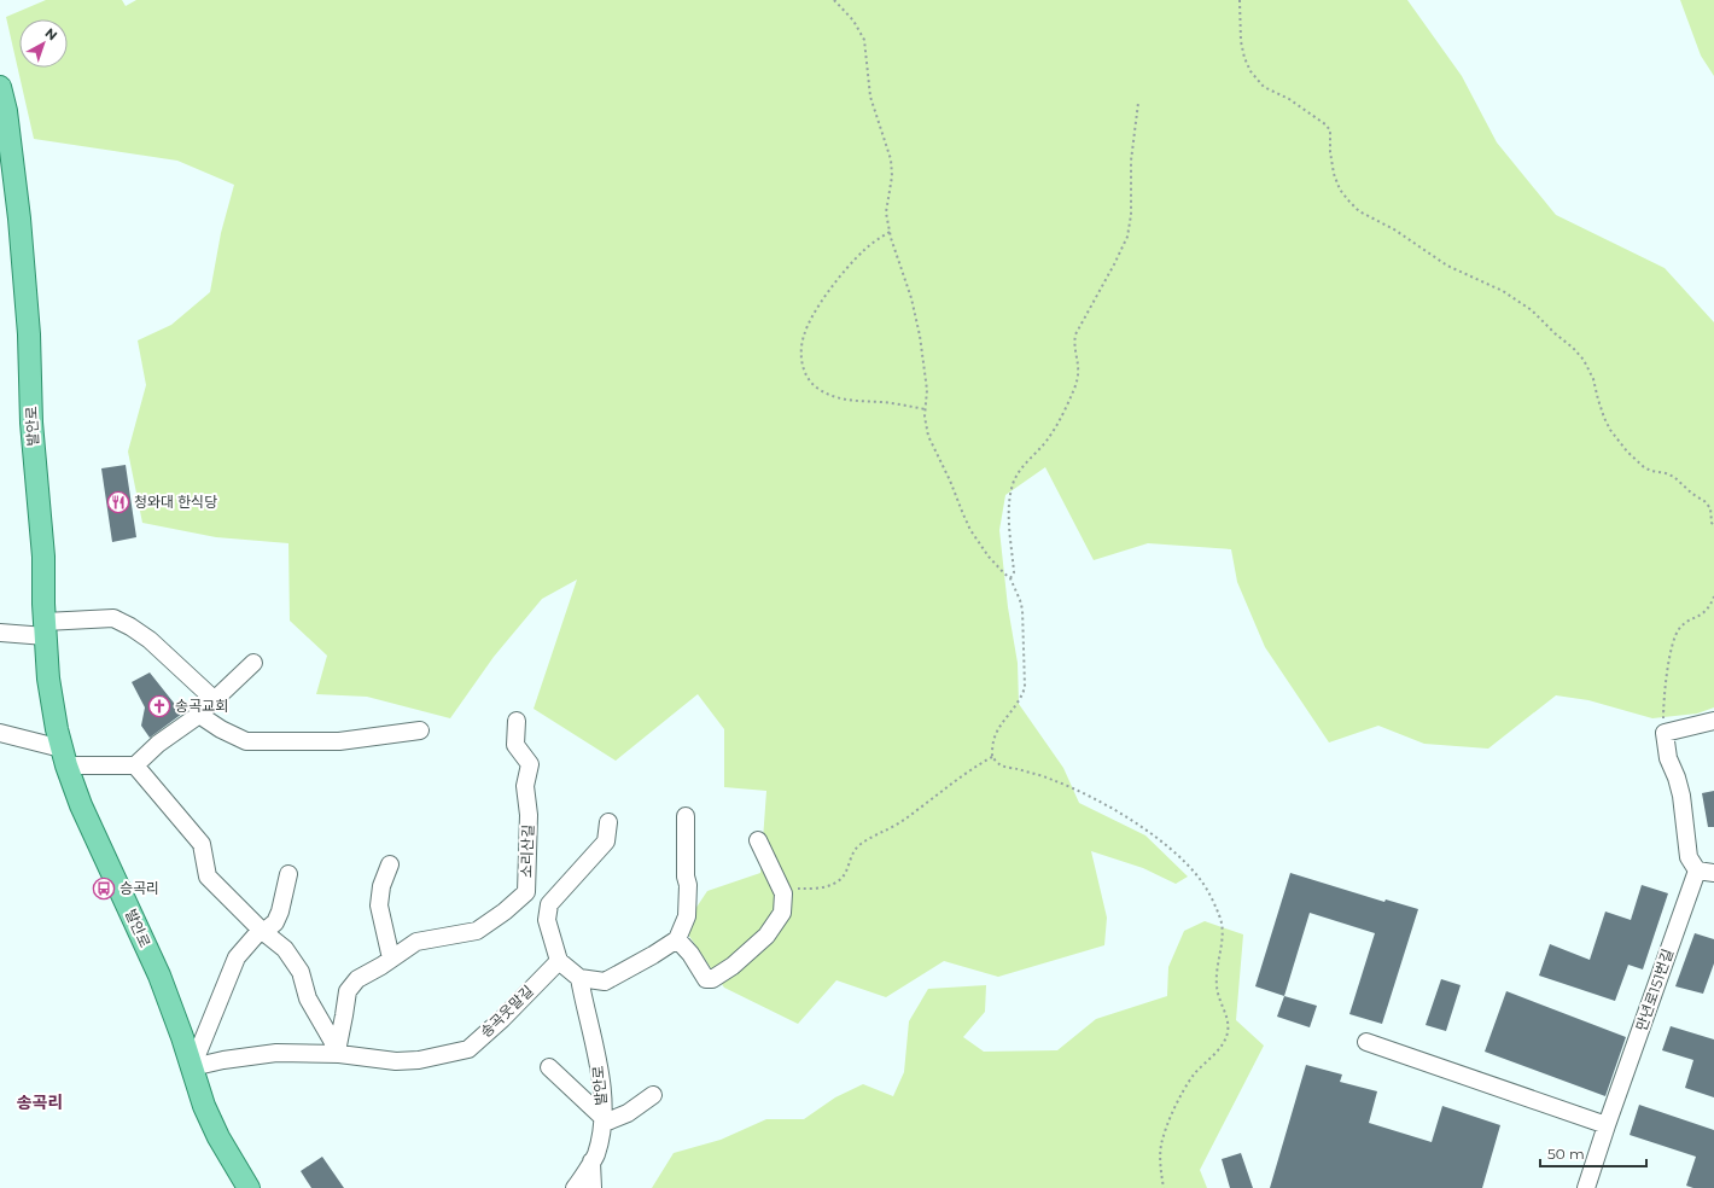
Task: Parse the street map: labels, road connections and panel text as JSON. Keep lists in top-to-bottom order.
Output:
{
  "streets": {
    "main road": ["발안로"],
    "street": ["소리산길", "만년로151번길", "송곡웃말길"]
  },
  "crossings": [
    ["발안로", "송곡웃말길"],
    ["소리산길", "송곡웃말길"]
  ],
  "districts": ["송곡리"],
  "places": {
    "restaurant": ["청와대 한식당"],
    "church": ["송곡교회"],
    "bus stop": ["승곡리"]
  },
  "scale_bar": "50 m",
  "north": "top right"
}
